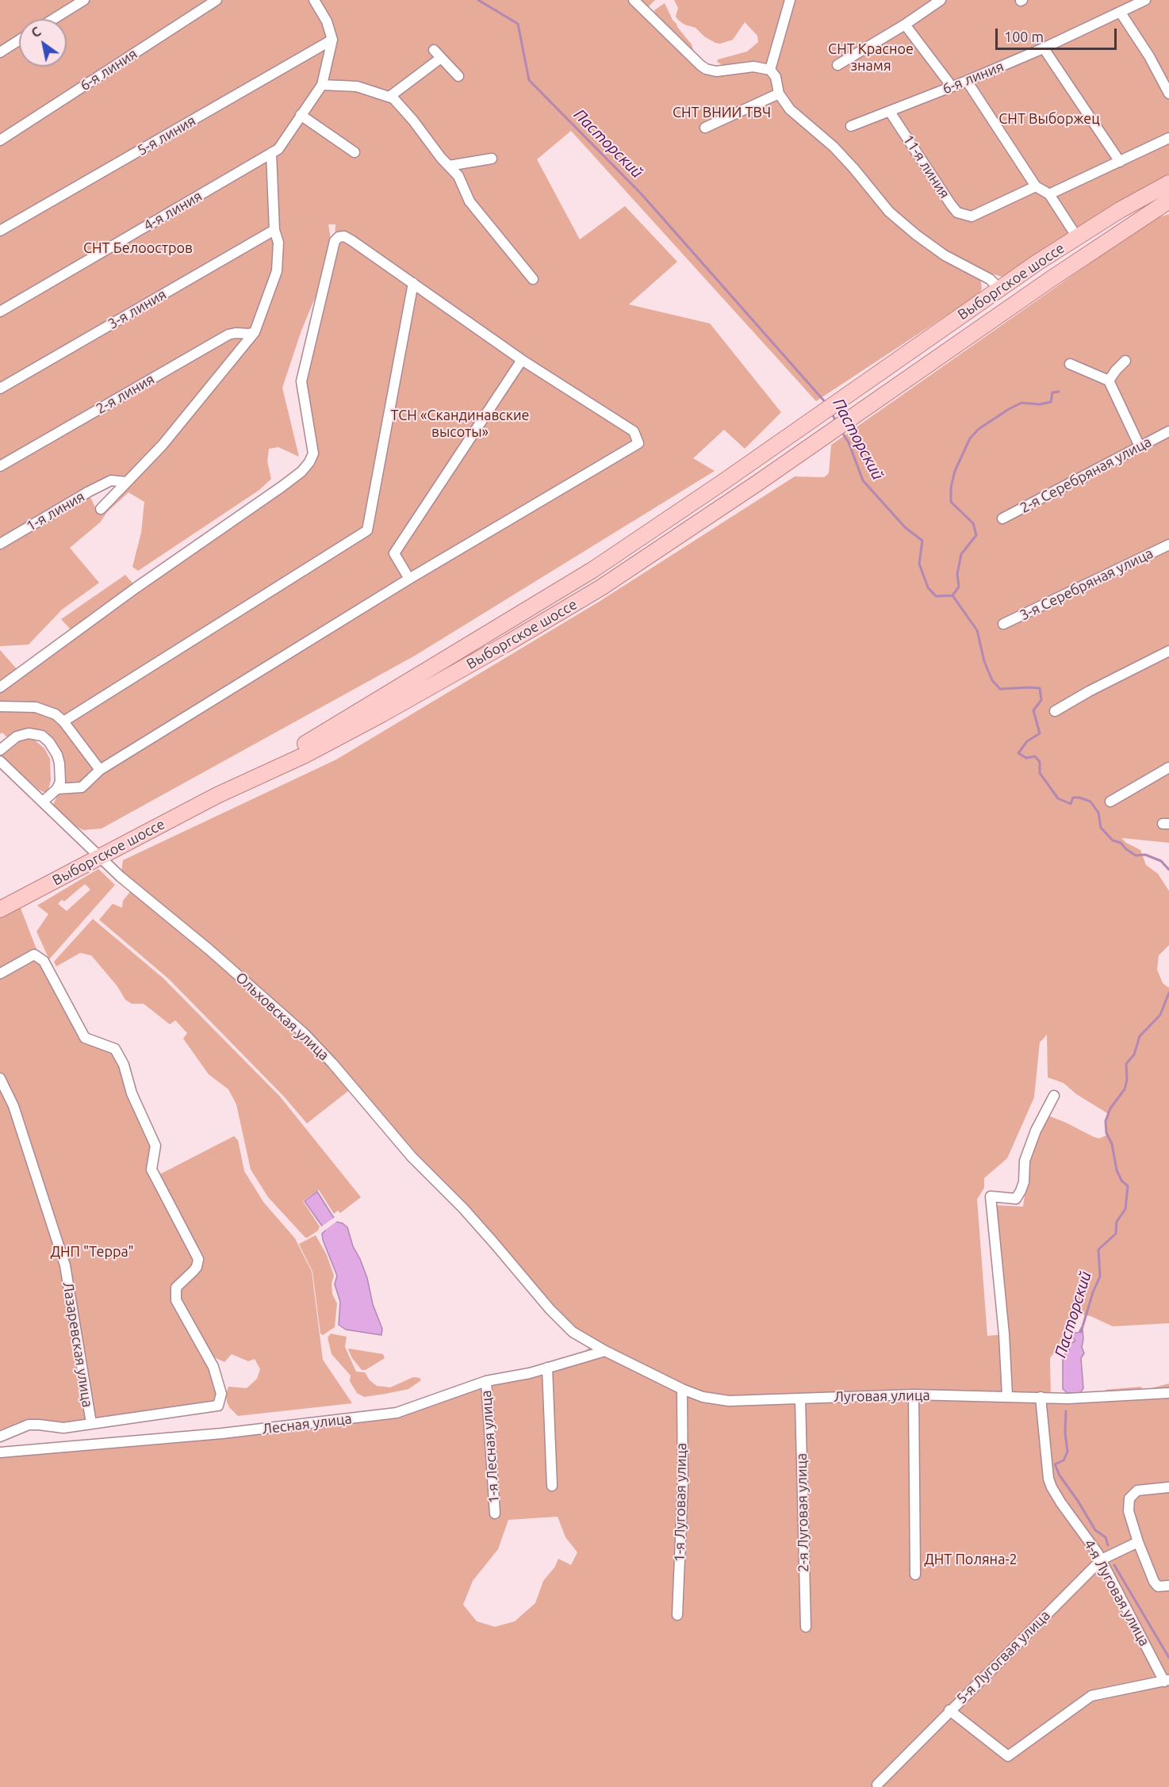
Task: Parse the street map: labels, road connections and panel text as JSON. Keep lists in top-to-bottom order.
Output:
{
  "streets": {
    "main road": ["Выборгское шоссе"],
    "street": [
      "6-я линия",
      "5-я линия",
      "11-я линия",
      "4-я линия",
      "3-я линия",
      "2-я линия",
      "2-я Серебряная улица",
      "1-я линия",
      "3-я Серебряная улица",
      "Ольховская улица",
      "Лазаревская улица",
      "Луговая улица",
      "Лесная улица",
      "1-я Лесная улица",
      "1-я Луговая улица",
      "2-я Луговая улица",
      "4-я Луговая улица",
      "5-я Лугогвая улица"
    ]
  },
  "crossings": [
    ["6-я линия", "11-я линия"],
    ["Выборгское шоссе", "Ольховская улица"],
    ["Ольховская улица", "Луговая улица"],
    ["Ольховская улица", "Лесная улица"],
    ["Луговая улица", "Лесная улица"],
    ["Луговая улица", "1-я Луговая улица"],
    ["Луговая улица", "2-я Луговая улица"],
    ["Луговая улица", "4-я Луговая улица"],
    ["Лесная улица", "1-я Лесная улица"],
    ["4-я Луговая улица", "5-я Лугогвая улица"]
  ],
  "water": ["Пасторский"],
  "parks": [
    "СНТ Красное знамя",
    "СНТ ВНИИ ТВЧ",
    "СНТ Выборжец",
    "СНТ Белоостров",
    "ТСН «Скандинавские высоты»",
    "ДНП \"Терра\"",
    "ДНТ Поляна-2"
  ],
  "scale_bar": "100 m",
  "north": "top left"
}
